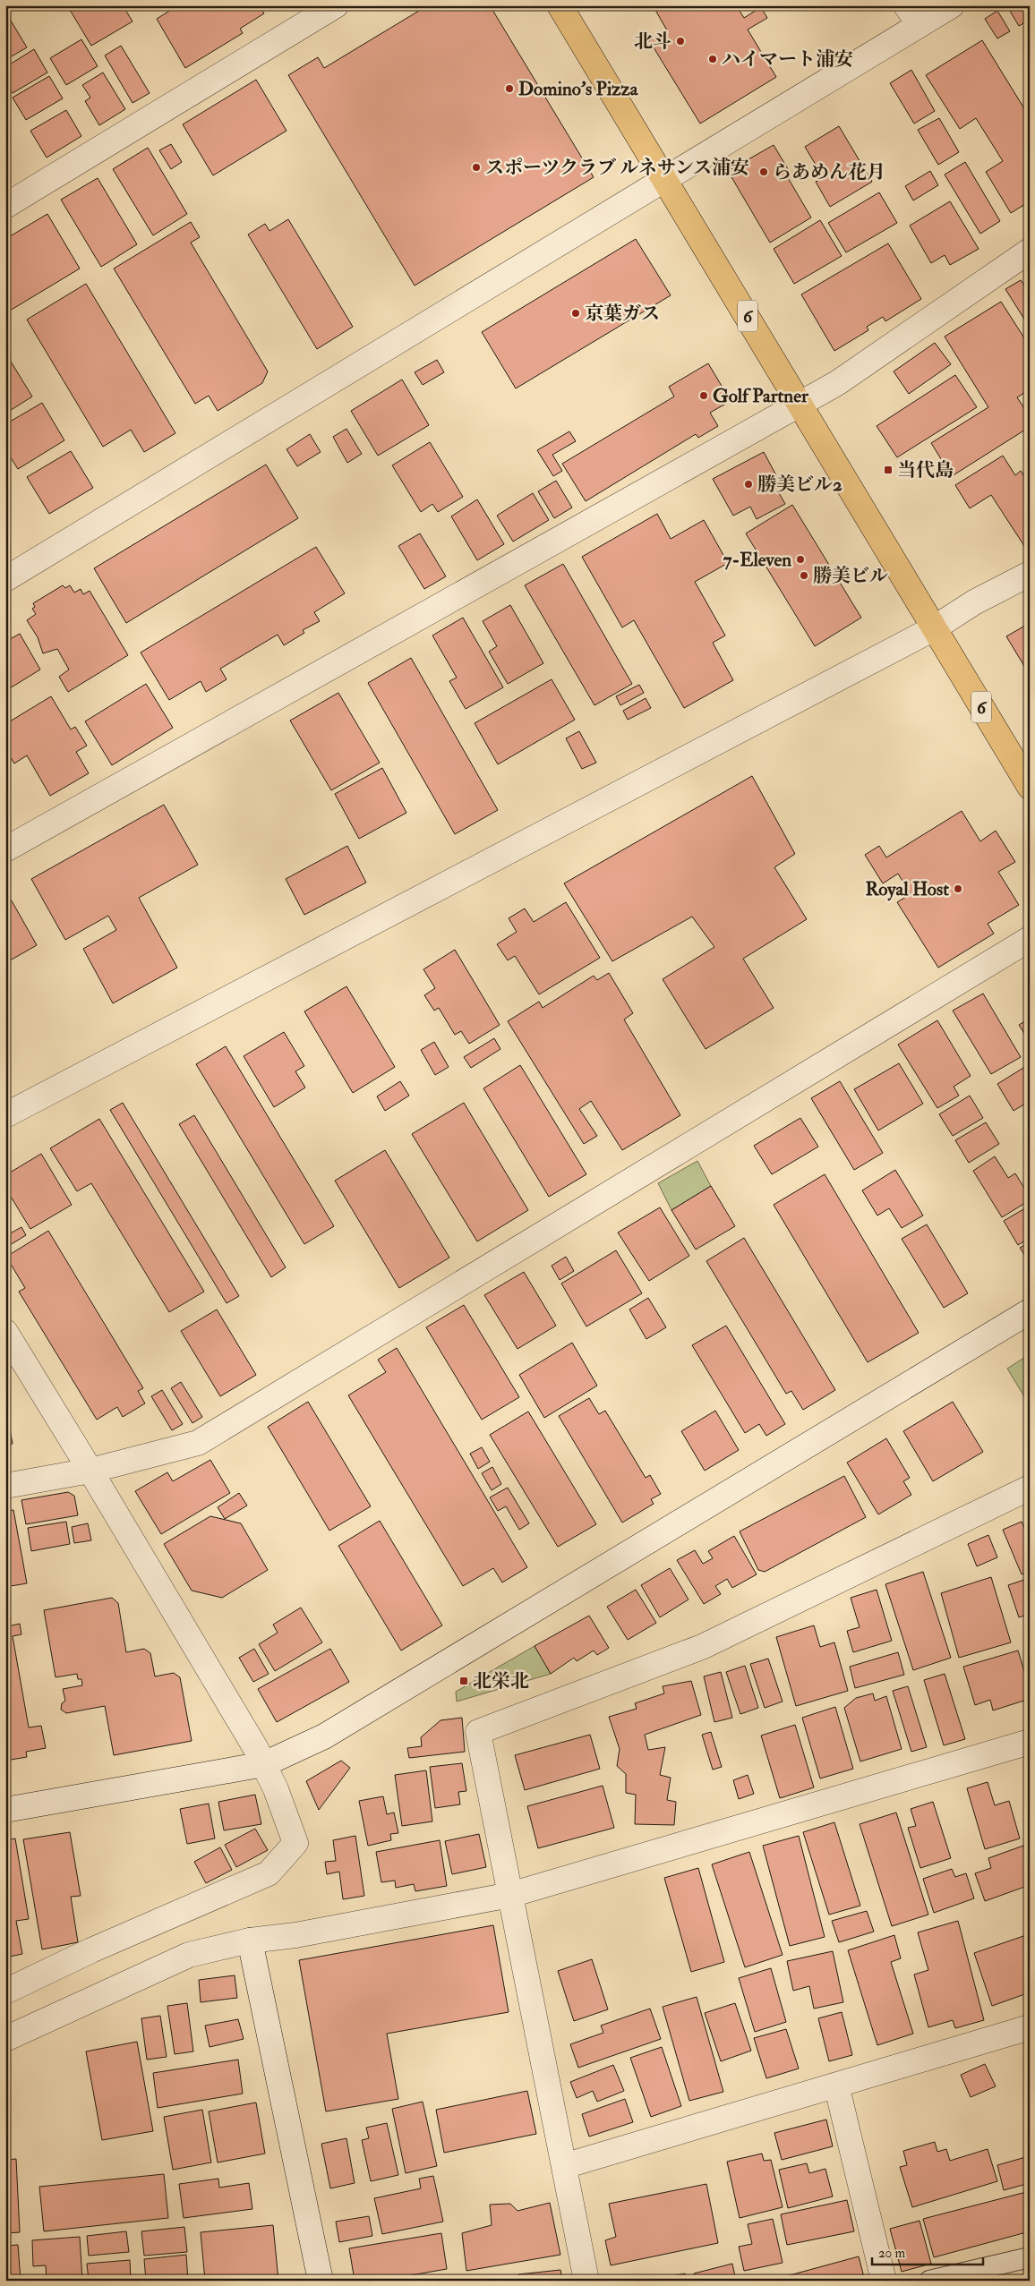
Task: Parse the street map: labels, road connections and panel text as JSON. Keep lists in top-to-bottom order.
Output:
{
  "streets": {
    "main road": ["6"]
  },
  "places": {
    "other": [
      "北斗",
      "ハイマート浦安",
      "Domino's Pizza",
      "スポーツクラブ ルネサンス浦安",
      "らあめん花月",
      "京葉ガス",
      "Golf Partner",
      "勝美ビル2",
      "7-Eleven",
      "勝美ビル",
      "Royal Host"
    ],
    "transit": ["当代島", "北栄北"]
  },
  "scale_bar": "20 m"
}
